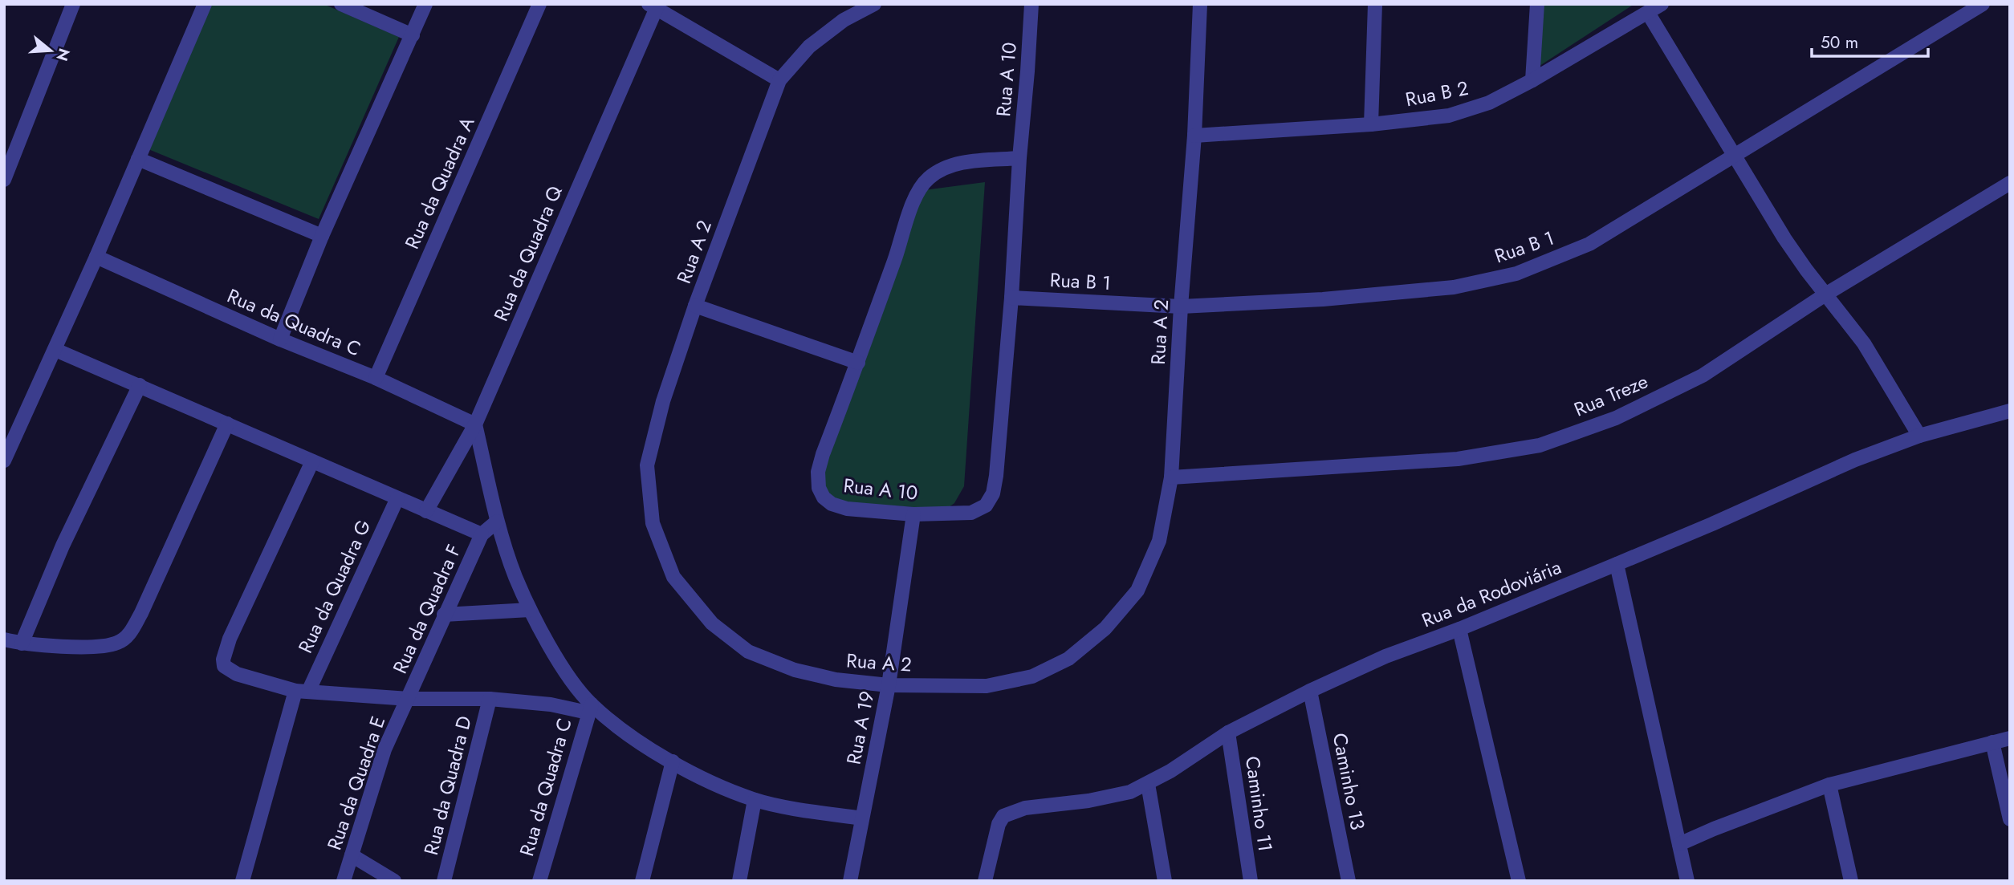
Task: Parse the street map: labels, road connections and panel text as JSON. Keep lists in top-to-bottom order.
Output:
{
  "streets": {
    "street": [
      "Rua A 10",
      "Rua B 2",
      "Rua da Quadra A",
      "Rua B 1",
      "Rua A 2",
      "Rua da Quadra Q",
      "Rua da Quadra C",
      "Rua Treze",
      "Rua da Quadra G",
      "Rua da Rodoviária",
      "Rua da Quadra F",
      "Rua A 19",
      "Caminho 13",
      "Rua da Quadra E",
      "Rua da Quadra D",
      "Caminho 11"
    ]
  },
  "crossings": [
    ["Rua A 10", "Rua B 1"],
    ["Rua A 10", "Rua A 19"],
    ["Rua B 2", "Rua A 2"],
    ["Rua da Quadra A", "Rua da Quadra C"],
    ["Rua B 1", "Rua A 2"],
    ["Rua A 2", "Rua Treze"],
    ["Rua A 2", "Rua A 19"],
    ["Rua da Quadra Q", "Rua da Quadra C"],
    ["Rua da Rodoviária", "Caminho 13"],
    ["Rua da Rodoviária", "Caminho 11"],
    ["Rua da Quadra F", "Rua da Quadra E"]
  ],
  "scale_bar": "50 m",
  "north": "right"
}
